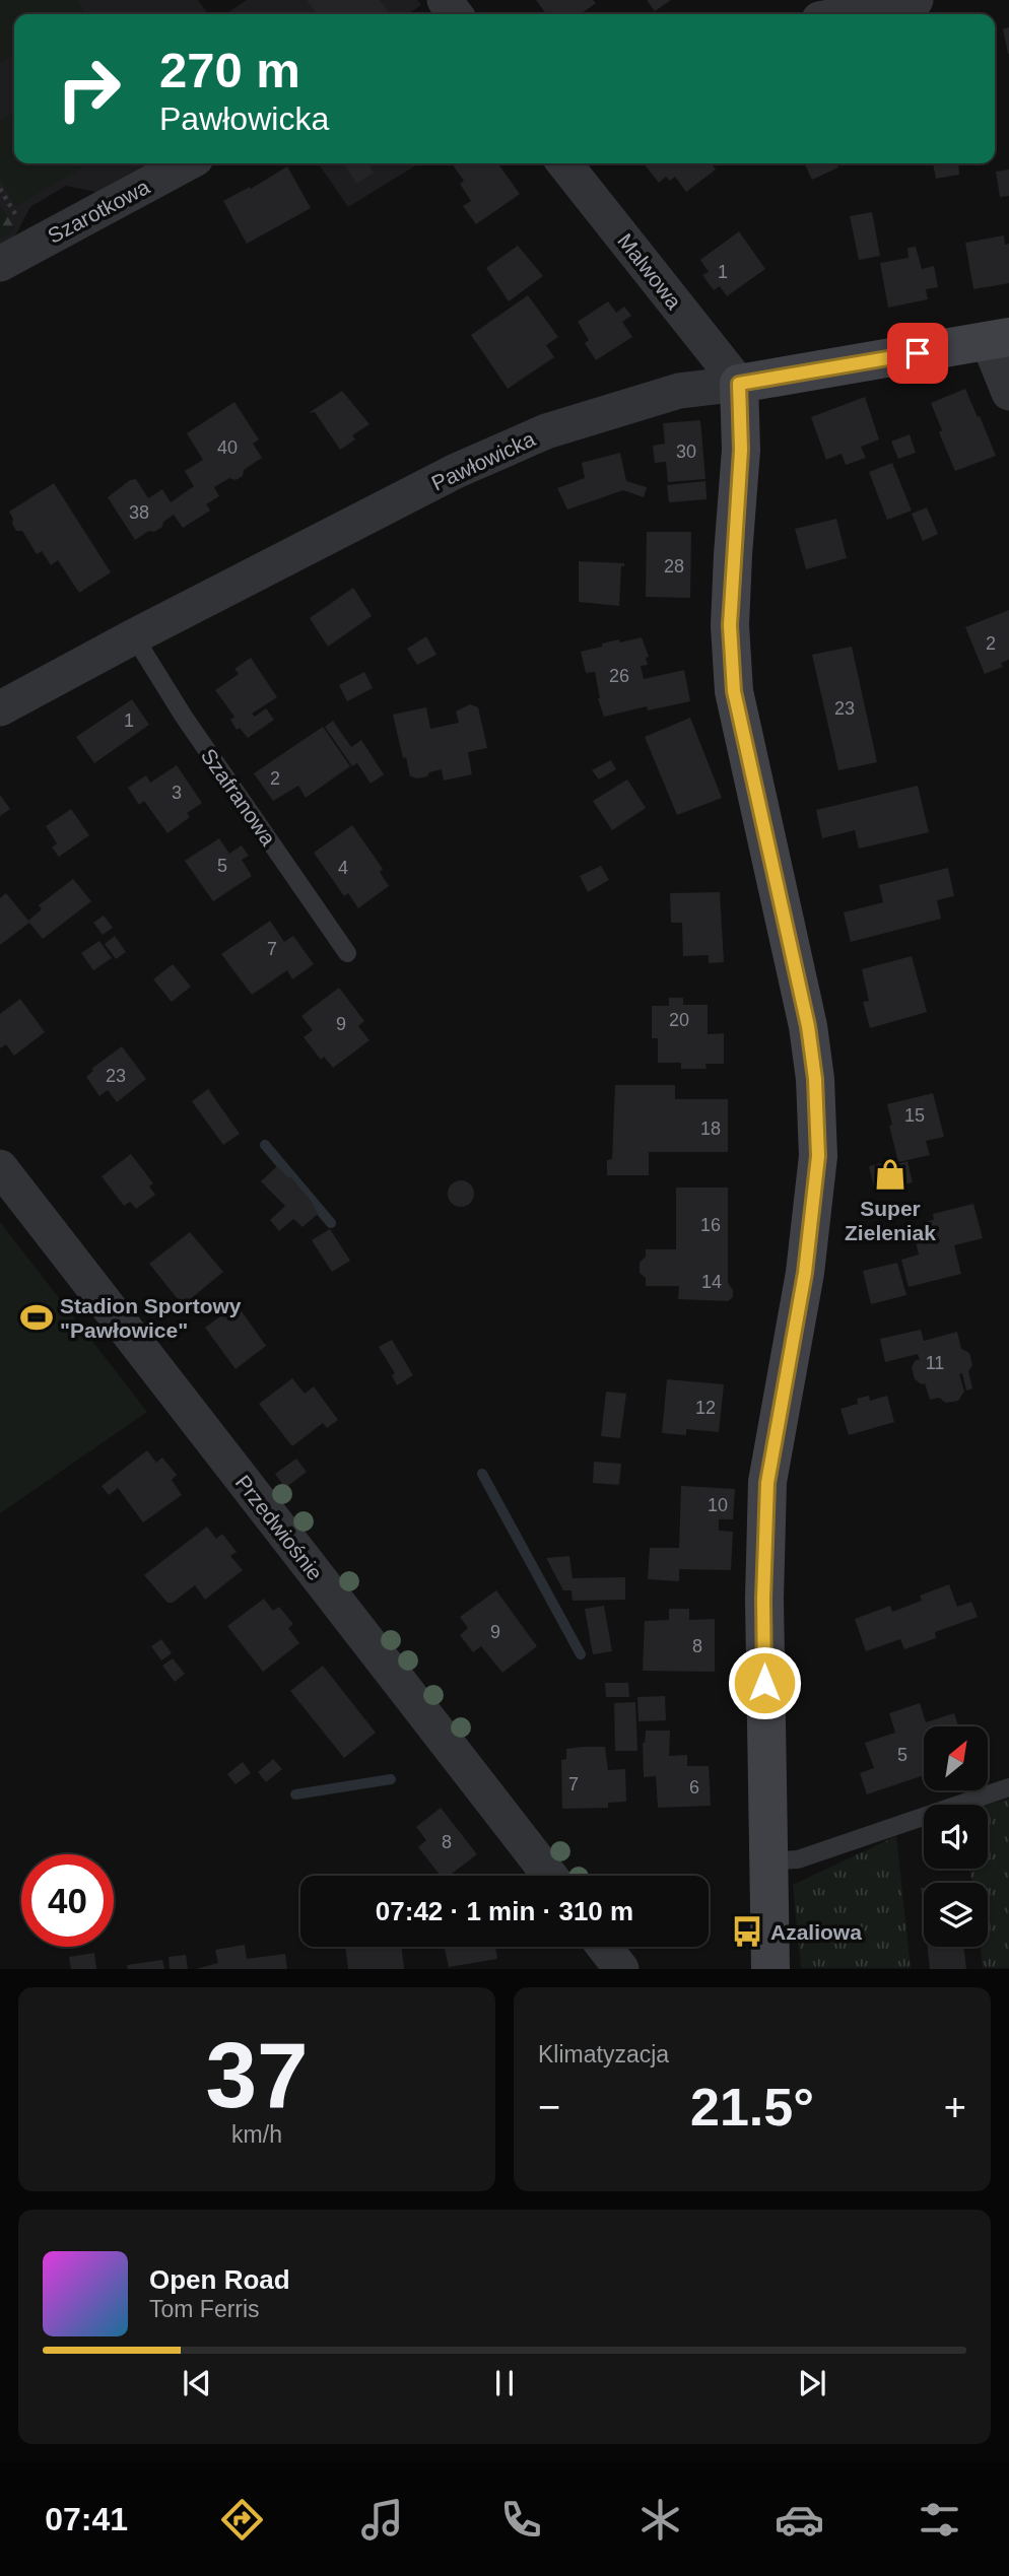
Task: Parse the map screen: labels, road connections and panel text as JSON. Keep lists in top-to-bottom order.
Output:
{
  "streets": {
    "street": [
      "Szarotkowa",
      "Malwowa",
      "Pawłowicka",
      "Przedwiośnie"
    ],
    "lane": ["Szafranowa"]
  },
  "crossings": [
    ["Malwowa", "Pawłowicka"],
    ["Pawłowicka", "Szafranowa"]
  ],
  "places": {
    "shop": ["Super Zieleniak"],
    "sports": ["Stadion Sportowy \"Pawłowice\""],
    "bus stop": ["Azaliowa"]
  },
  "house_numbers": [
    "1",
    "40",
    "30",
    "38",
    "28",
    "2",
    "26",
    "23",
    "1",
    "2",
    "3",
    "5",
    "4",
    "7",
    "20",
    "9",
    "23",
    "15",
    "18",
    "16",
    "14",
    "11",
    "12",
    "10",
    "9",
    "8",
    "5",
    "7",
    "6",
    "8"
  ],
  "north": "top right",
  "page": {
    "turn": ["270 m", "Pawłowicka"],
    "limit": "40",
    "trip": "07:42 · 1 min · 310 m",
    "tile": [
      ["37", "km/h"],
      "Klimatyzacja"
    ],
    "heat": ["−", "21.5°", "+"],
    "song": ["Open Road", "Tom Ferris"],
    "tabs": "07:41"
  }
}
